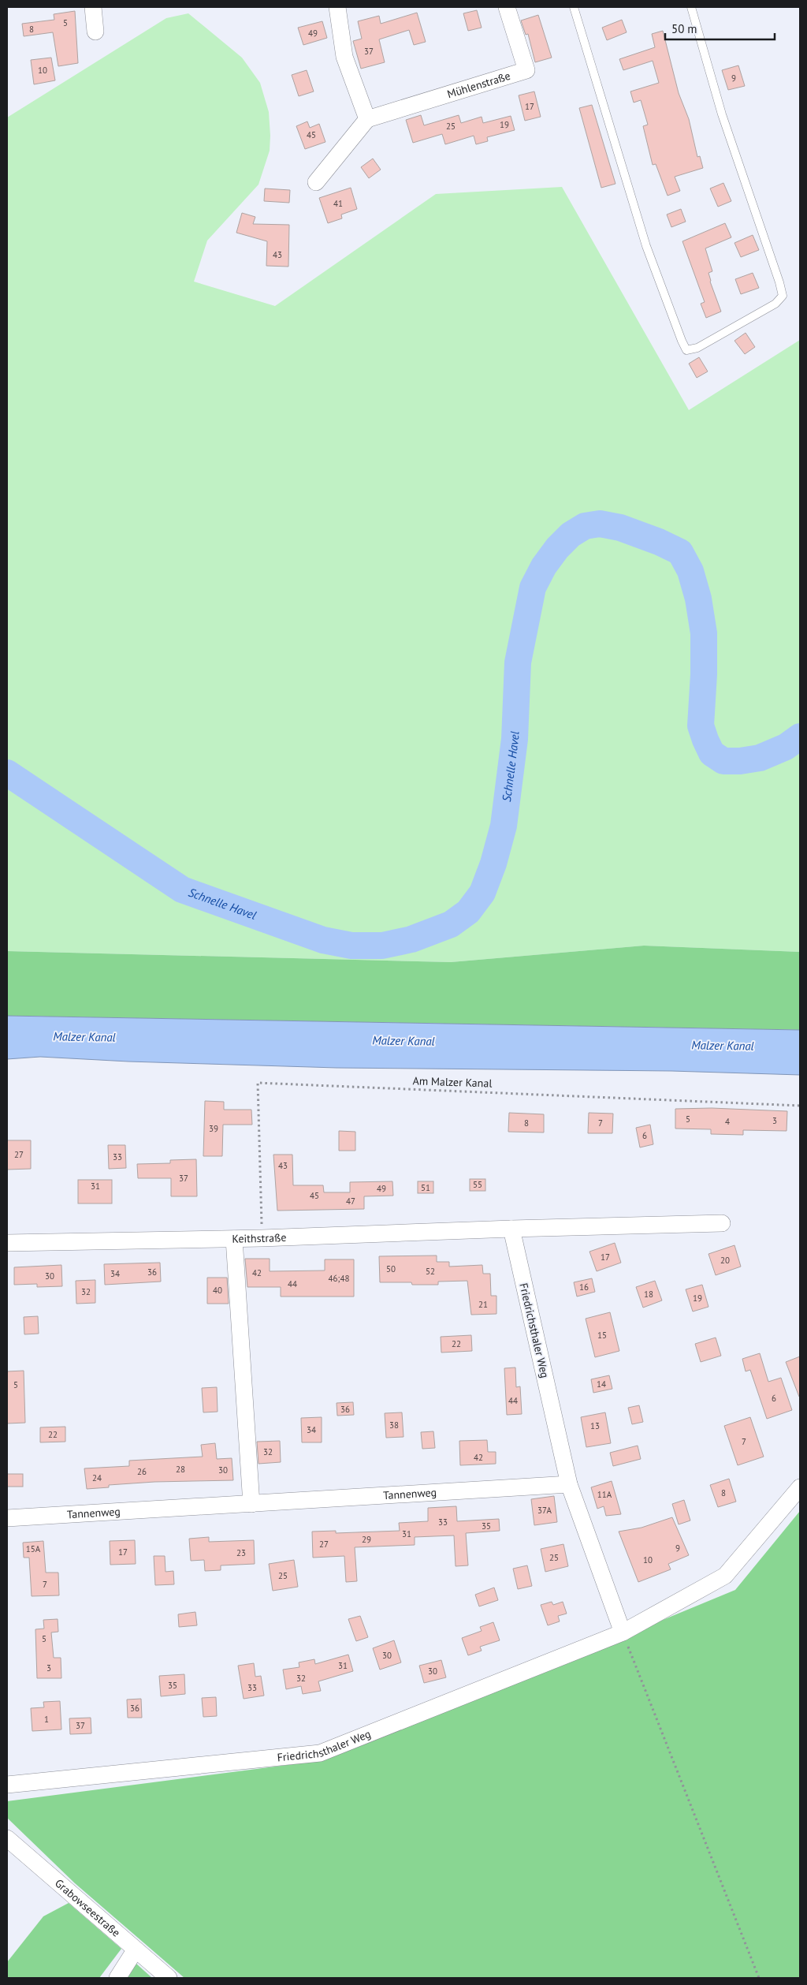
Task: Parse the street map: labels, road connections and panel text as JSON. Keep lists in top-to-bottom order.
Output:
{
  "streets": {
    "street": [
      "Mühlenstraße",
      "Keithstraße",
      "Friedrichsthaler Weg",
      "Tannenweg",
      "Grabowseestraße"
    ],
    "path": ["Am Malzer Kanal"]
  },
  "crossings": [
    ["Am Malzer Kanal", "Keithstraße"],
    ["Keithstraße", "Friedrichsthaler Weg"],
    ["Friedrichsthaler Weg", "Tannenweg"]
  ],
  "water": ["Schnelle Havel", "Malzer Kanal"],
  "house_numbers": [
    "5",
    "8",
    "49",
    "37",
    "10",
    "9",
    "17",
    "19",
    "25",
    "45",
    "41",
    "43",
    "5",
    "3",
    "4",
    "8",
    "7",
    "39",
    "6",
    "27",
    "33",
    "43",
    "37",
    "55",
    "31",
    "51",
    "49",
    "45",
    "47",
    "17",
    "20",
    "50",
    "52",
    "36",
    "42",
    "34",
    "30",
    "46;48",
    "44",
    "16",
    "40",
    "32",
    "18",
    "19",
    "21",
    "15",
    "22",
    "14",
    "5",
    "6",
    "44",
    "36",
    "38",
    "13",
    "34",
    "22",
    "7",
    "32",
    "42",
    "28",
    "30",
    "26",
    "24",
    "8",
    "11A",
    "37A",
    "33",
    "35",
    "31",
    "29",
    "27",
    "9",
    "15A",
    "17",
    "23",
    "25",
    "10",
    "25",
    "7",
    "5",
    "30",
    "31",
    "3",
    "30",
    "32",
    "35",
    "33",
    "36",
    "1",
    "37"
  ],
  "scale_bar": "50 m"
}
